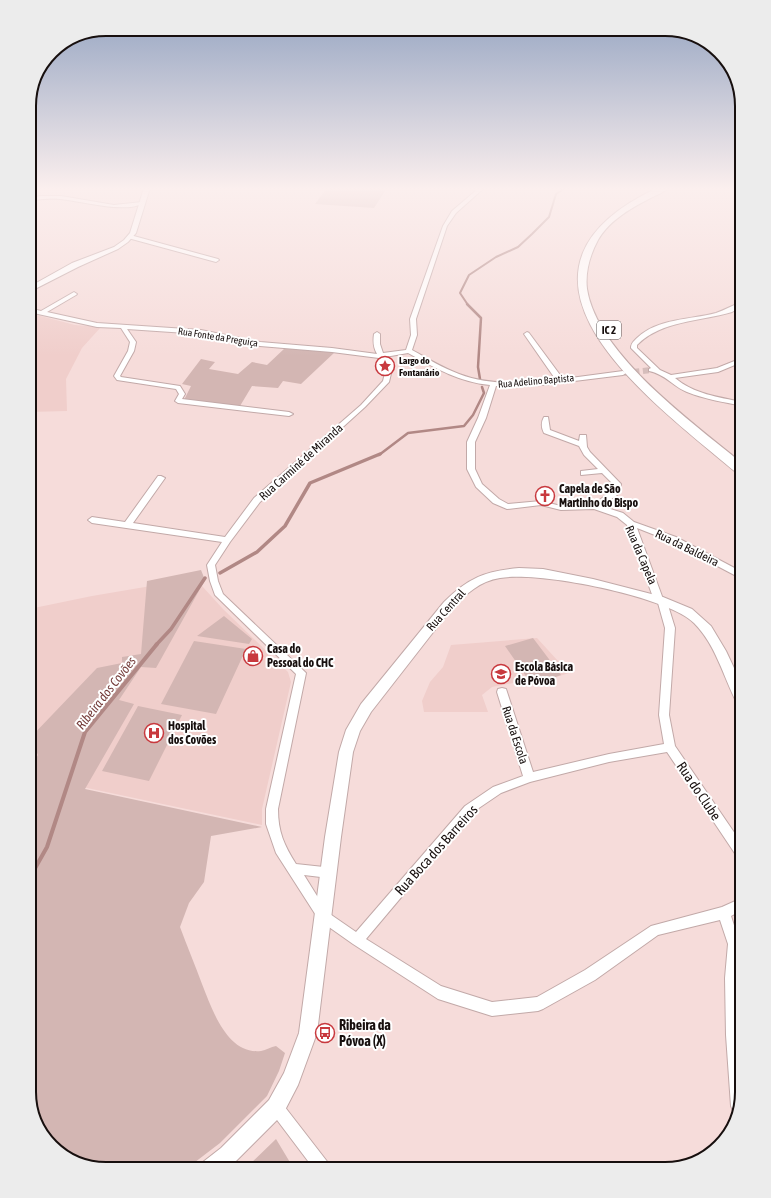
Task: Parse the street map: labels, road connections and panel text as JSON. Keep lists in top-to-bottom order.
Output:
{
  "streets": {
    "highway": ["IC 2"],
    "street": [
      "Rua Fonte da Preguiça",
      "Rua Adelino Baptista",
      "Rua Carminé de Miranda",
      "Rua da Baldeira",
      "Rua da Capela",
      "Rua Central",
      "Rua da Escola",
      "Rua do Clube",
      "Rua Boca dos Barreiros"
    ]
  },
  "crossings": [
    ["Rua Fonte da Preguiça", "Rua Adelino Baptista"],
    ["Rua Fonte da Preguiça", "Rua Carminé de Miranda"],
    ["Rua Adelino Baptista", "Rua da Capela"],
    ["Rua Carminé de Miranda", "Rua Central"],
    ["Rua da Baldeira", "Rua da Capela"],
    ["Rua da Capela", "Rua Central"],
    ["Rua da Capela", "Rua do Clube"],
    ["Rua da Capela", "Rua Boca dos Barreiros"],
    ["Rua da Escola", "Rua Boca dos Barreiros"],
    ["Rua do Clube", "Rua Boca dos Barreiros"]
  ],
  "water": ["Ribeira dos Covões"],
  "places": {
    "place": ["Largo do Fontanário"],
    "church": ["Capela de São Martinho do Bispo"],
    "shop": ["Casa do Pessoal do CHC"],
    "school or university": ["Escola Básica de Póvoa"],
    "hospital": ["Hospital dos Covões"],
    "bus stop": ["Ribeira da Póvoa (X)"]
  }
}
